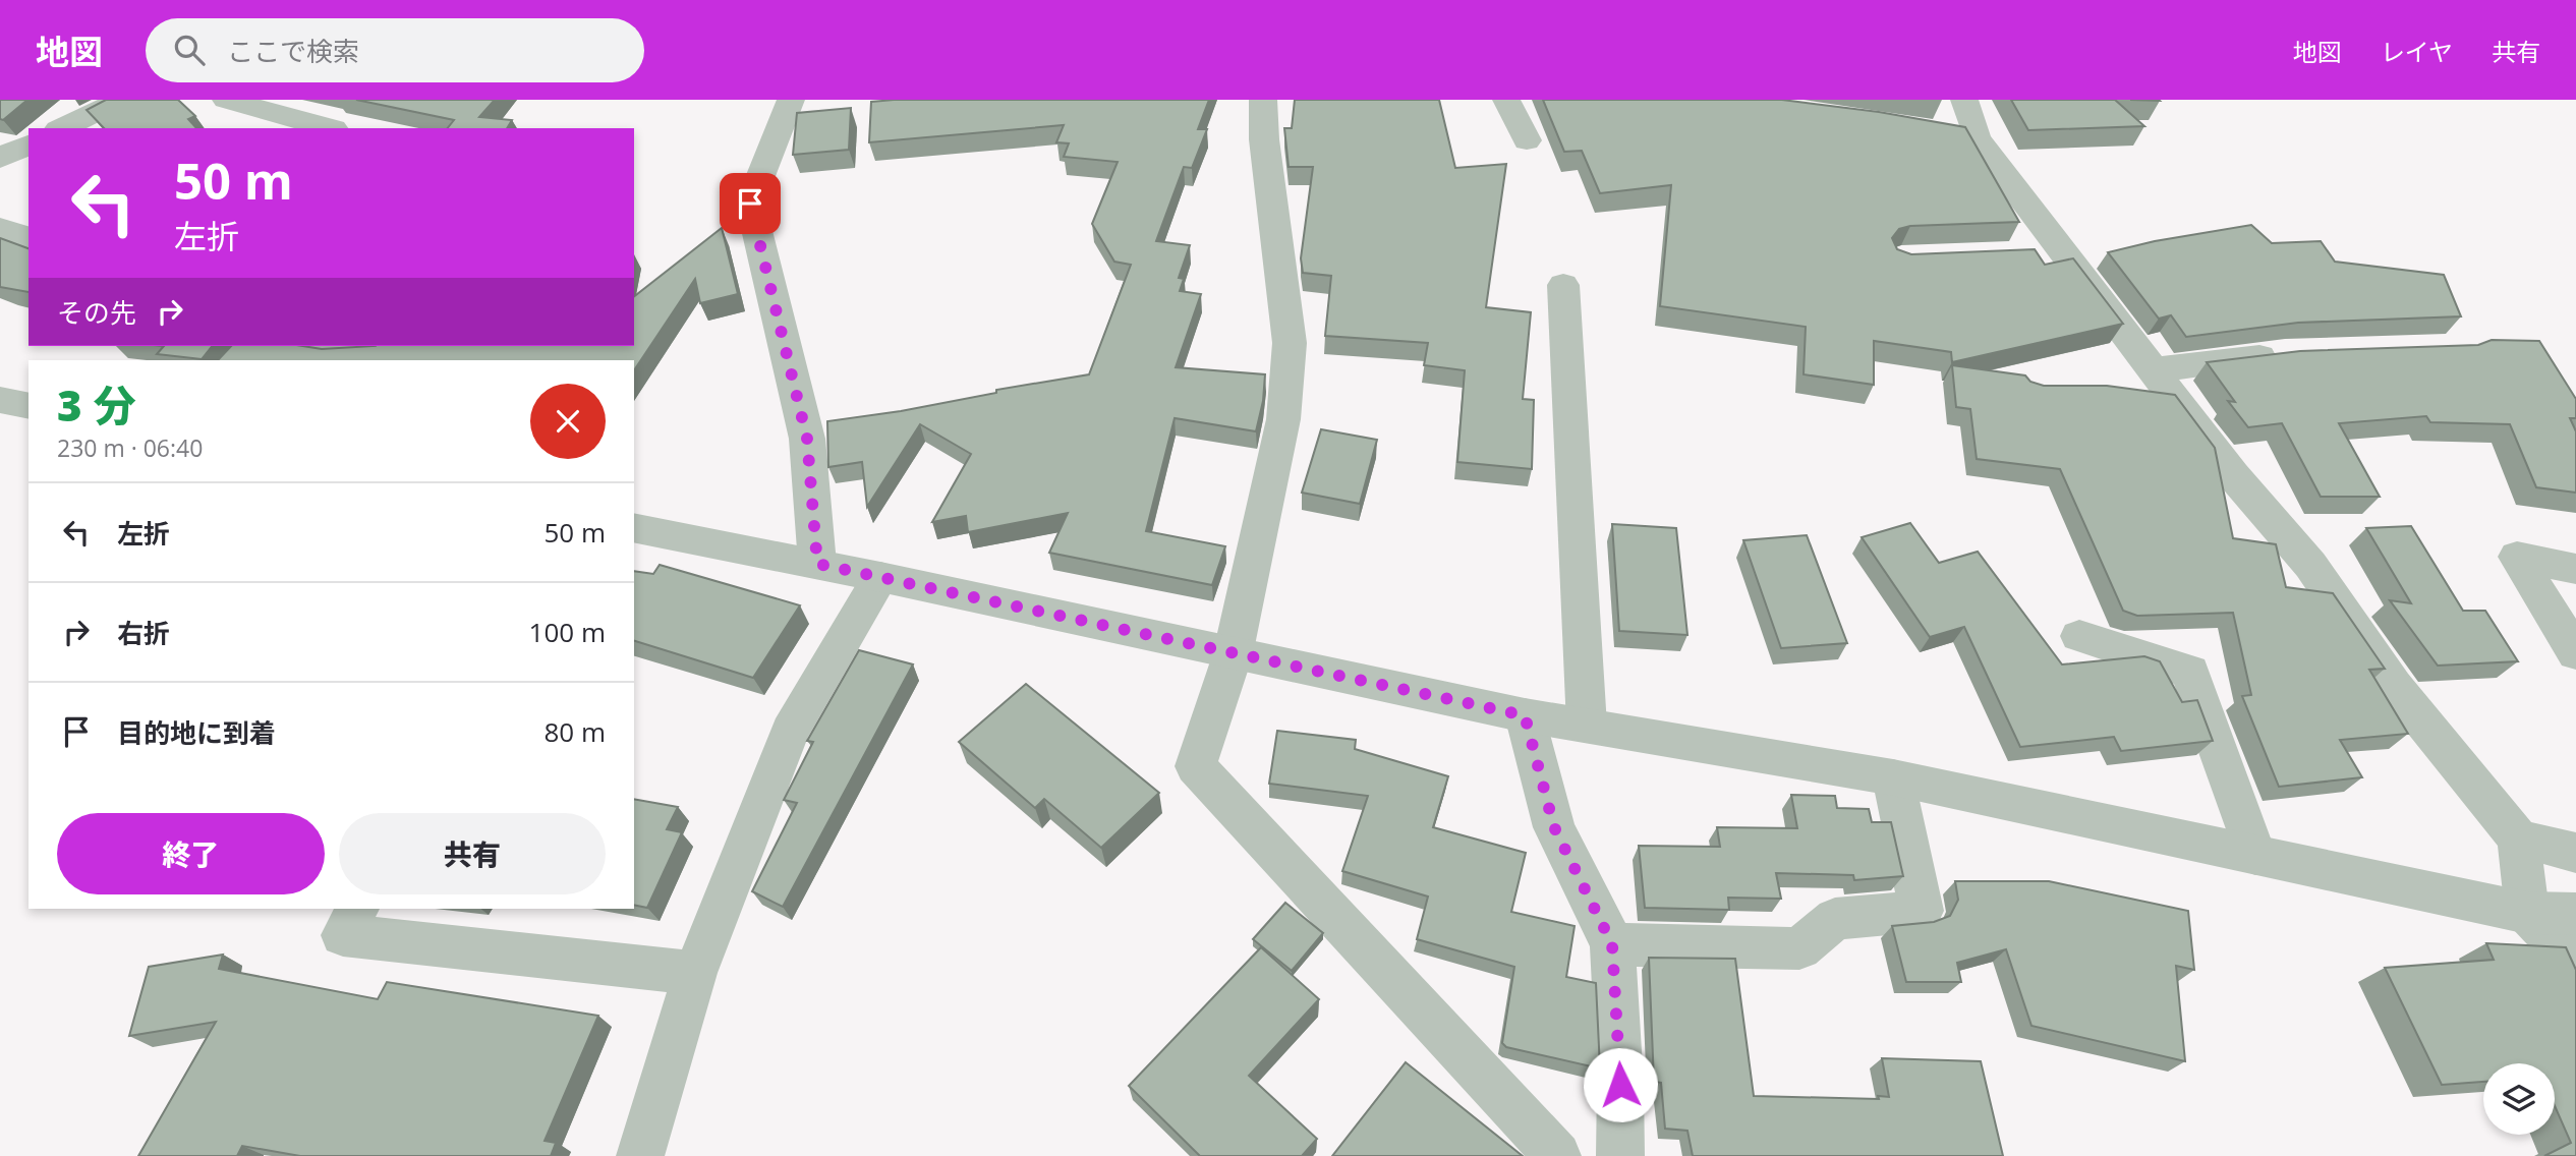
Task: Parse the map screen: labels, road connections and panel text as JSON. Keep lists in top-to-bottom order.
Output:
{
  "page": {
    "header": "地図",
    "search": "ここで検索",
    "nav": ["地図", "レイヤ", "共有"],
    "turn": ["50 m", "左折"],
    "then": "その先",
    "heading": ["3 分", "230 m · 06:40"],
    "list": [
      {
        "name": "左折",
        "value": "50 m"
      },
      {
        "name": "右折",
        "value": "100 m"
      },
      {
        "name": "目的地に到着",
        "value": "80 m"
      }
    ],
    "buttons": ["終了", "共有"]
  }
}
